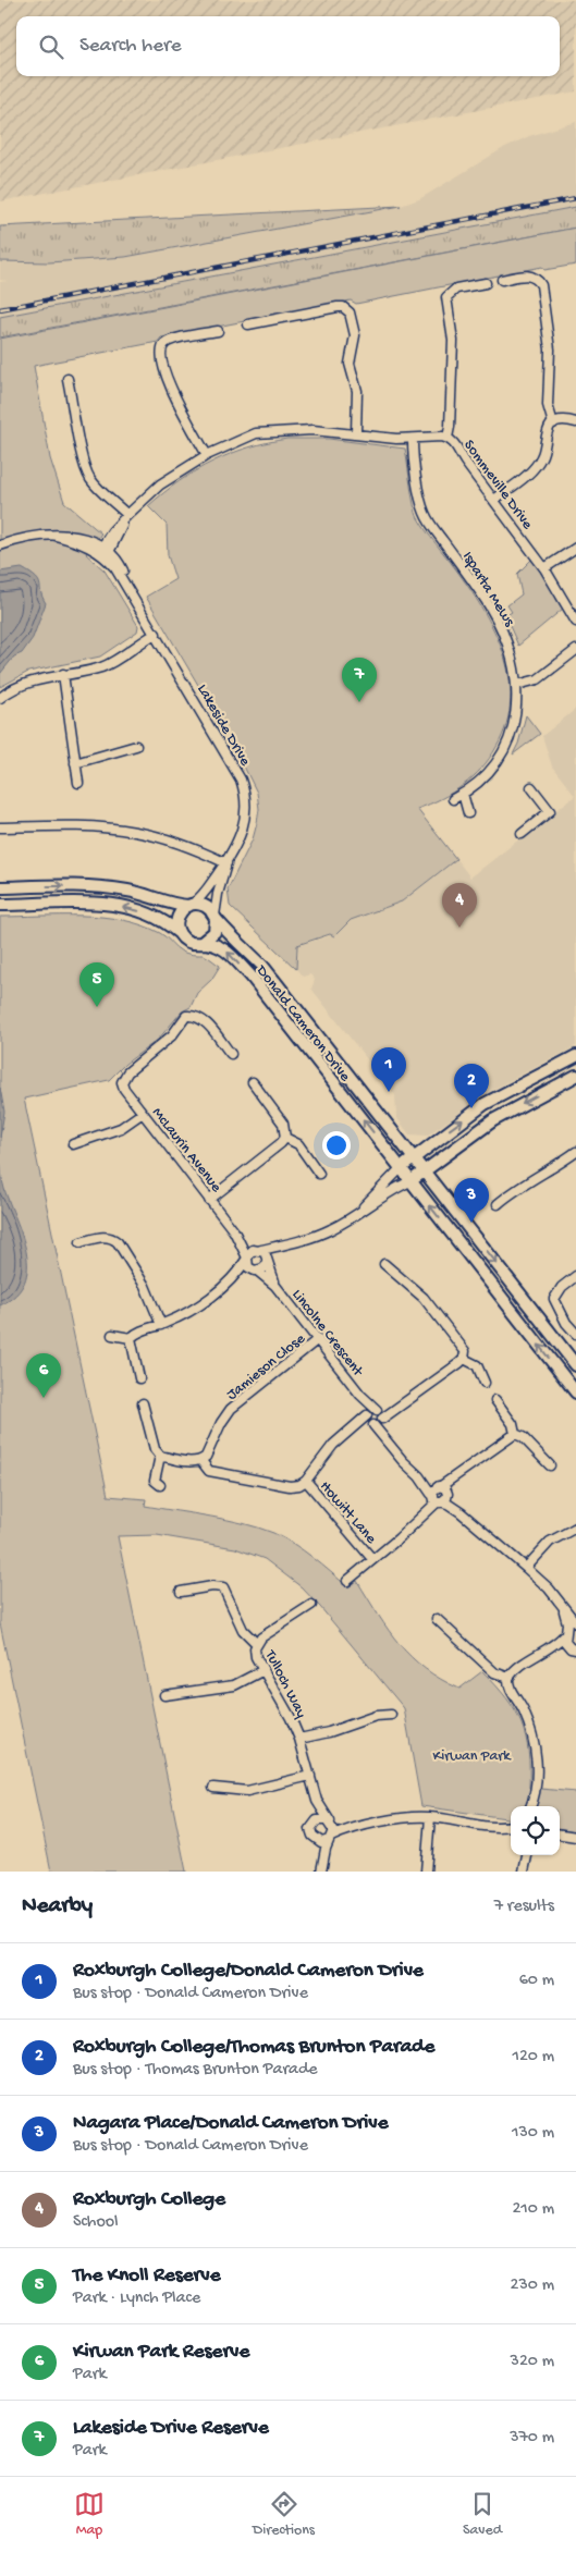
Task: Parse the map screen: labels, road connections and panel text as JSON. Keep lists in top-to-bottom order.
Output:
{
  "streets": {
    "street": [
      "Sommeville Drive",
      "Isparta Mews",
      "Lakeside Drive",
      "Donald Cameron Drive",
      "McLaurin Avenue",
      "Lincolne Crescent",
      "Jamieson Close",
      "Howitt Lane",
      "Tulloch Way"
    ]
  },
  "crossings": [
    ["Sommeville Drive", "Isparta Mews"],
    ["Sommeville Drive", "Lakeside Drive"],
    ["Lakeside Drive", "Donald Cameron Drive"],
    ["McLaurin Avenue", "Lincolne Crescent"],
    ["Lincolne Crescent", "Jamieson Close"]
  ],
  "parks": ["Kirwan Park"],
  "page": {
    "search": "Search here",
    "pins": [
      "7",
      "4",
      "5",
      "1",
      "2",
      "3",
      "6"
    ],
    "heading": ["Nearby", "7 results"],
    "list": [
      {
        "mark": "1",
        "name": "Roxburgh College/Donald Cameron Drive",
        "note": "Bus stop · Donald Cameron Drive",
        "value": "60 m"
      },
      {
        "mark": "2",
        "name": "Roxburgh College/Thomas Brunton Parade",
        "note": "Bus stop · Thomas Brunton Parade",
        "value": "120 m"
      },
      {
        "mark": "3",
        "name": "Nagara Place/Donald Cameron Drive",
        "note": "Bus stop · Donald Cameron Drive",
        "value": "130 m"
      },
      {
        "mark": "4",
        "name": "Roxburgh College",
        "note": "School",
        "value": "210 m"
      },
      {
        "mark": "5",
        "name": "The Knoll Reserve",
        "note": "Park · Lynch Place",
        "value": "230 m"
      },
      {
        "mark": "6",
        "name": "Kirwan Park Reserve",
        "note": "Park",
        "value": "320 m"
      },
      {
        "mark": "7",
        "name": "Lakeside Drive Reserve",
        "note": "Park",
        "value": "370 m"
      }
    ],
    "nav": ["Map", "Directions", "Saved"]
  }
}
